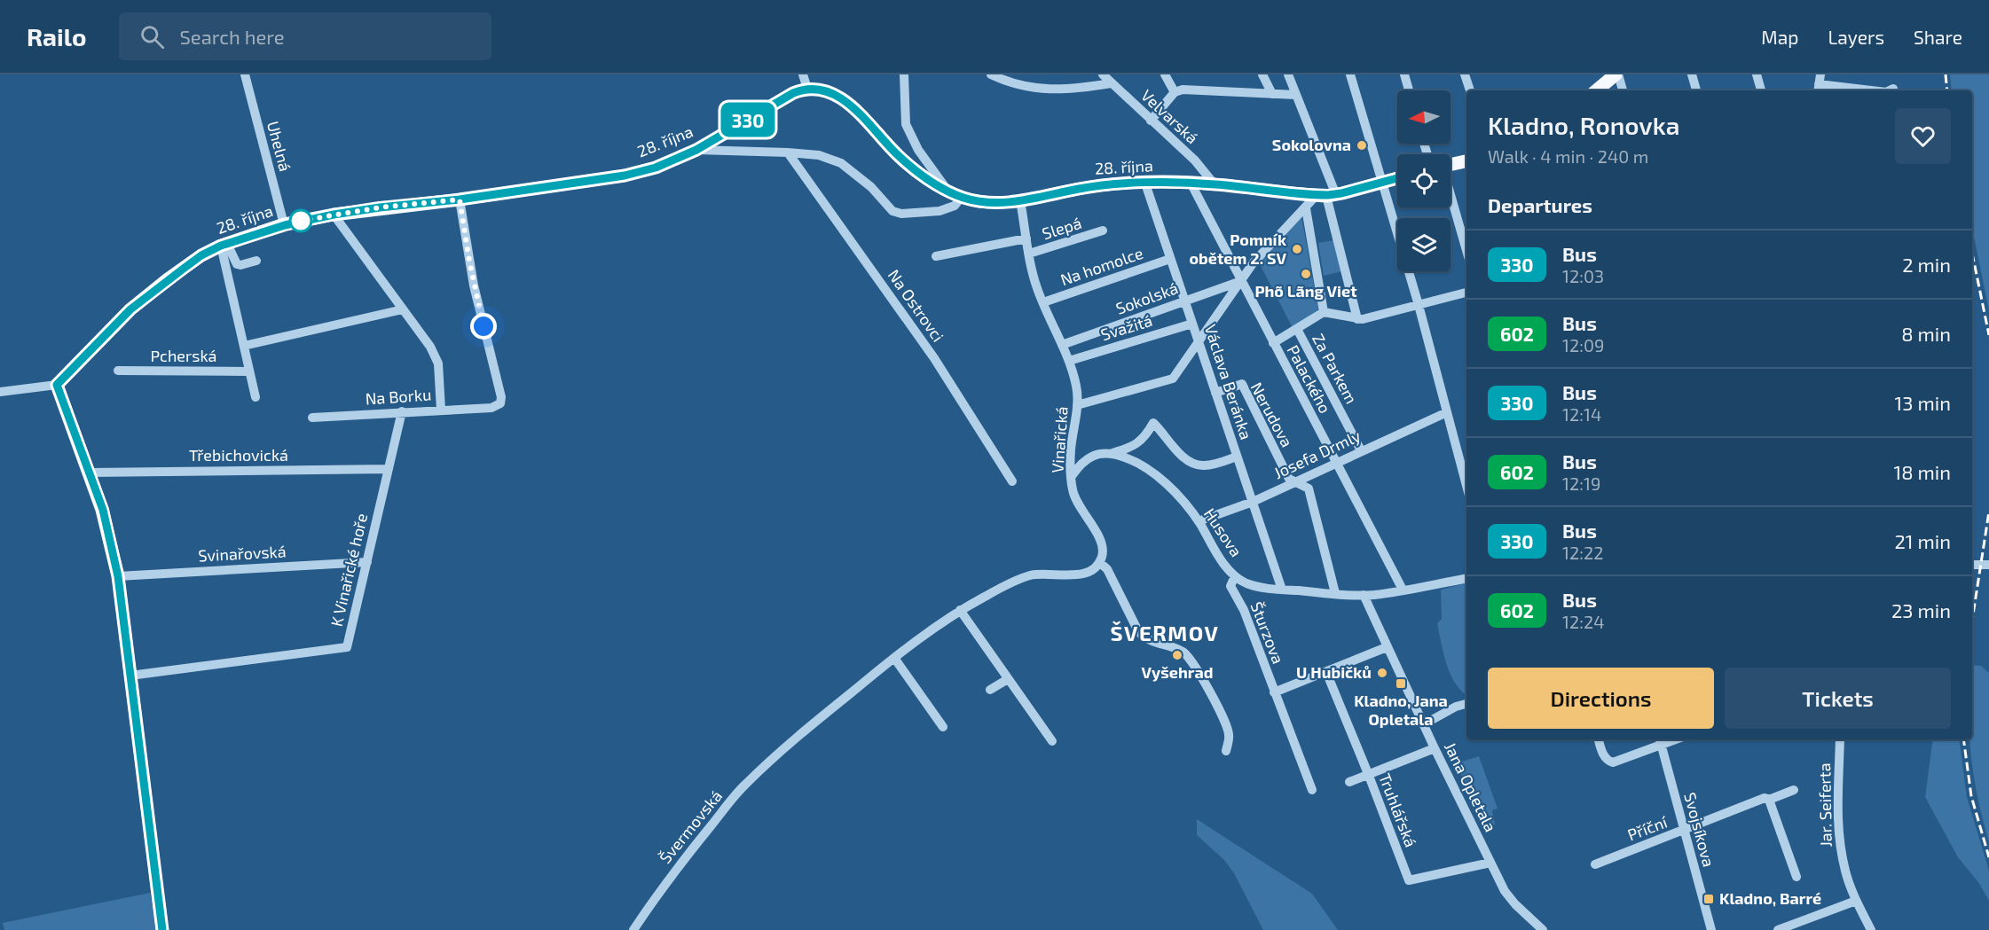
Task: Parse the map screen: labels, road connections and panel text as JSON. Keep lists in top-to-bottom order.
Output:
{
  "streets": {
    "main road": ["28. října"],
    "street": [
      "Velvarská",
      "Uhelná",
      "Slepá",
      "Na homolce",
      "Sokolská",
      "Na Ostrovci",
      "Svažitá",
      "Pcherská",
      "Za Parkem",
      "Palackého",
      "Václava Beránka",
      "Na Borku",
      "Nerudova",
      "Vinařická",
      "Josefa Drmly",
      "Třebichovická",
      "Husova",
      "Svinařovská",
      "K Vinařické hoře",
      "Šturzova",
      "Jana Opletala",
      "Jar. Seiferta",
      "Truhlářská",
      "Švermovská",
      "Příční",
      "Svojsíkova"
    ]
  },
  "crossings": [
    ["Velvarská", "28. října"],
    ["28. října", "Uhelná"],
    ["28. října", "Palackého"],
    ["28. října", "Václava Beránka"],
    ["28. října", "Na Borku"],
    ["28. října", "Vinařická"],
    ["Slepá", "Vinařická"],
    ["Na homolce", "Václava Beránka"],
    ["Na homolce", "Vinařická"],
    ["Sokolská", "Palackého"],
    ["Sokolská", "Václava Beránka"],
    ["Sokolská", "Vinařická"],
    ["Svažitá", "Václava Beránka"],
    ["Svažitá", "Vinařická"],
    ["Za Parkem", "Josefa Drmly"],
    ["Palackého", "Josefa Drmly"],
    ["Palackého", "Husova"],
    ["Václava Beránka", "Nerudova"],
    ["Václava Beránka", "Josefa Drmly"],
    ["Václava Beránka", "Husova"],
    ["Na Borku", "K Vinařické hoře"],
    ["Nerudova", "Josefa Drmly"],
    ["Nerudova", "Husova"],
    ["Josefa Drmly", "Husova"],
    ["Třebichovická", "K Vinařické hoře"],
    ["Husova", "Šturzova"],
    ["Husova", "Jana Opletala"],
    ["Svinařovská", "K Vinařické hoře"],
    ["Jana Opletala", "Truhlářská"],
    ["Příční", "Svojsíkova"]
  ],
  "districts": ["ŠVERMOV"],
  "places": {
    "other": [
      "Sokolovna",
      "Pomník obětem 2. SV",
      "Phõ Lãng Viet",
      "Vyšehrad",
      "U Hubičků"
    ],
    "transit": ["Kladno, Jana Opletala", "Kladno, Barré"]
  },
  "lines": ["bus line 330"],
  "north": "left",
  "page": {
    "header": "Railo",
    "search": "Search here",
    "nav": ["Map", "Layers", "Share"],
    "on_map": "330",
    "heading": [
      ["Kladno, Ronovka", "Walk · 4 min · 240 m"],
      "Departures"
    ],
    "list": [
      {
        "mark": "330",
        "name": "Bus",
        "note": "12:03",
        "value": "2 min"
      },
      {
        "mark": "602",
        "name": "Bus",
        "note": "12:09",
        "value": "8 min"
      },
      {
        "mark": "330",
        "name": "Bus",
        "note": "12:14",
        "value": "13 min"
      },
      {
        "mark": "602",
        "name": "Bus",
        "note": "12:19",
        "value": "18 min"
      },
      {
        "mark": "330",
        "name": "Bus",
        "note": "12:22",
        "value": "21 min"
      },
      {
        "mark": "602",
        "name": "Bus",
        "note": "12:24",
        "value": "23 min"
      }
    ],
    "buttons": ["Directions", "Tickets"]
  }
}
